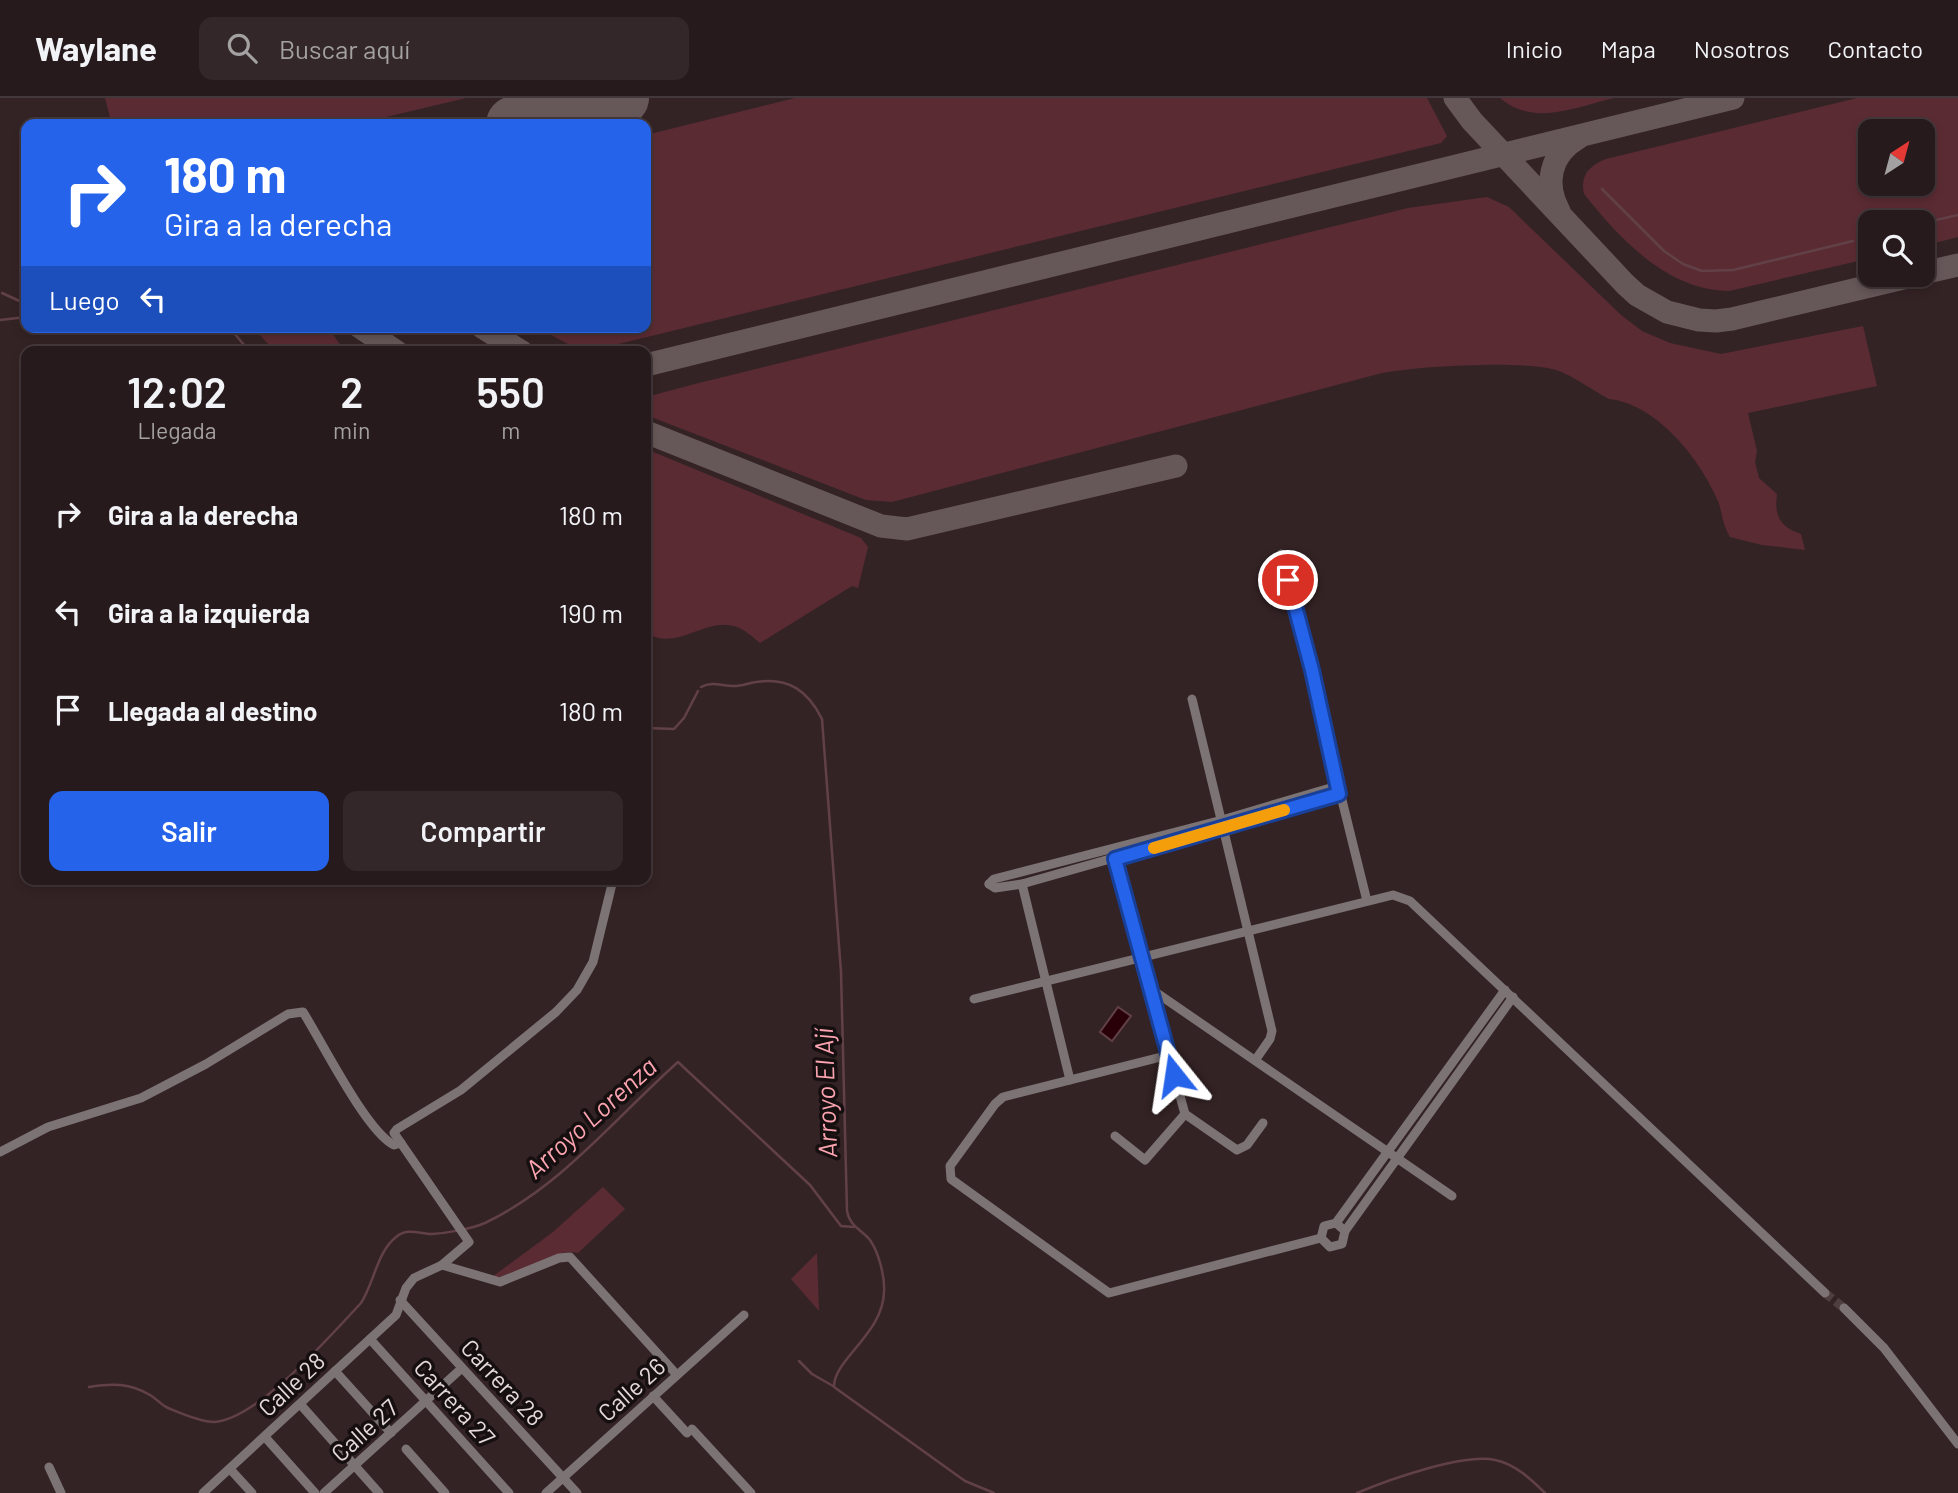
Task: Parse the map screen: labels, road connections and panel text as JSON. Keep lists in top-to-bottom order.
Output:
{
  "streets": {
    "street": [
      "Carrera 28",
      "Calle 28",
      "Calle 26",
      "Carrera 27",
      "Calle 27"
    ]
  },
  "crossings": [
    ["Carrera 28", "Calle 28"],
    ["Carrera 28", "Calle 26"],
    ["Carrera 28", "Calle 27"],
    ["Calle 28", "Carrera 27"],
    ["Carrera 27", "Calle 27"]
  ],
  "water": ["Arroyo El Ají", "Arroyo Lorenza"],
  "north": "top right",
  "page": {
    "header": "Waylane",
    "search": "Buscar aquí",
    "nav": [
      "Inicio",
      "Mapa",
      "Nosotros",
      "Contacto"
    ],
    "turn": ["180 m", "Gira a la derecha"],
    "then": "Luego",
    "eta": [
      "12:02",
      "Llegada",
      "2",
      "min",
      "550",
      "m"
    ],
    "list": [
      {
        "name": "Gira a la derecha",
        "value": "180 m"
      },
      {
        "name": "Gira a la izquierda",
        "value": "190 m"
      },
      {
        "name": "Llegada al destino",
        "value": "180 m"
      }
    ],
    "buttons": ["Salir", "Compartir"]
  }
}
